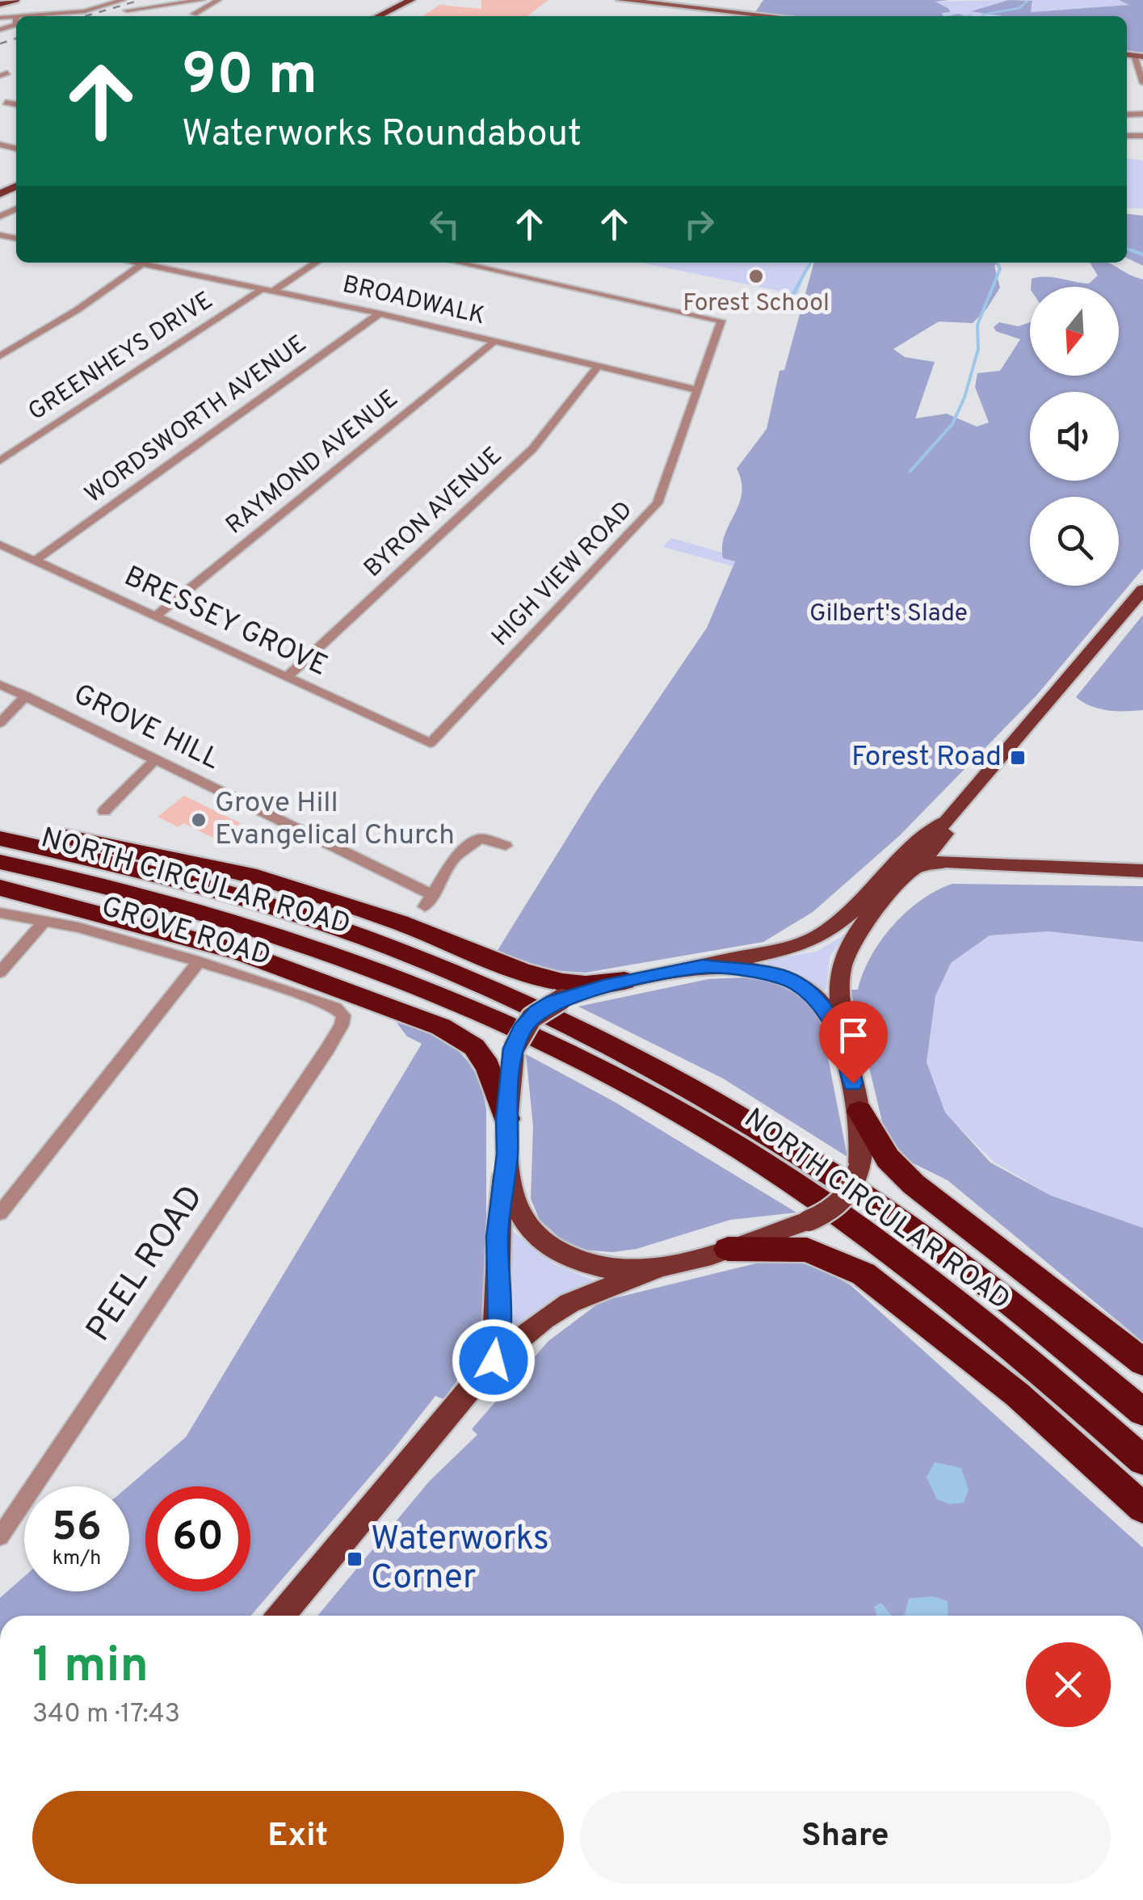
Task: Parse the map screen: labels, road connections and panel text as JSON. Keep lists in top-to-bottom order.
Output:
{
  "streets": {
    "highway": ["NORTH CIRCULAR ROAD"],
    "street": [
      "BROADWALK",
      "GREENHEYS DRIVE",
      "WORDSWORTH AVENUE",
      "RAYMOND AVENUE",
      "BYRON AVENUE",
      "HIGH VIEW ROAD",
      "BRESSEY GROVE",
      "GROVE HILL",
      "GROVE ROAD",
      "PEEL ROAD"
    ]
  },
  "crossings": [
    ["BROADWALK", "GREENHEYS DRIVE"],
    ["BROADWALK", "WORDSWORTH AVENUE"],
    ["BROADWALK", "RAYMOND AVENUE"],
    ["BROADWALK", "BYRON AVENUE"],
    ["BROADWALK", "HIGH VIEW ROAD"],
    ["WORDSWORTH AVENUE", "BRESSEY GROVE"],
    ["RAYMOND AVENUE", "BRESSEY GROVE"],
    ["BYRON AVENUE", "BRESSEY GROVE"],
    ["HIGH VIEW ROAD", "BRESSEY GROVE"],
    ["GROVE ROAD", "PEEL ROAD"]
  ],
  "parks": ["Gilbert's Slade"],
  "places": {
    "other": ["Forest School", "Grove Hill Evangelical Church"],
    "transit": ["Forest Road", "Waterworks Corner"]
  },
  "north": "bottom",
  "page": {
    "turn": ["90 m", "Waterworks Roundabout"],
    "speed": "56 km/h",
    "limit": "60",
    "heading": ["1 min", "340 m · 17:43"],
    "buttons": ["Exit", "Share"]
  }
}
